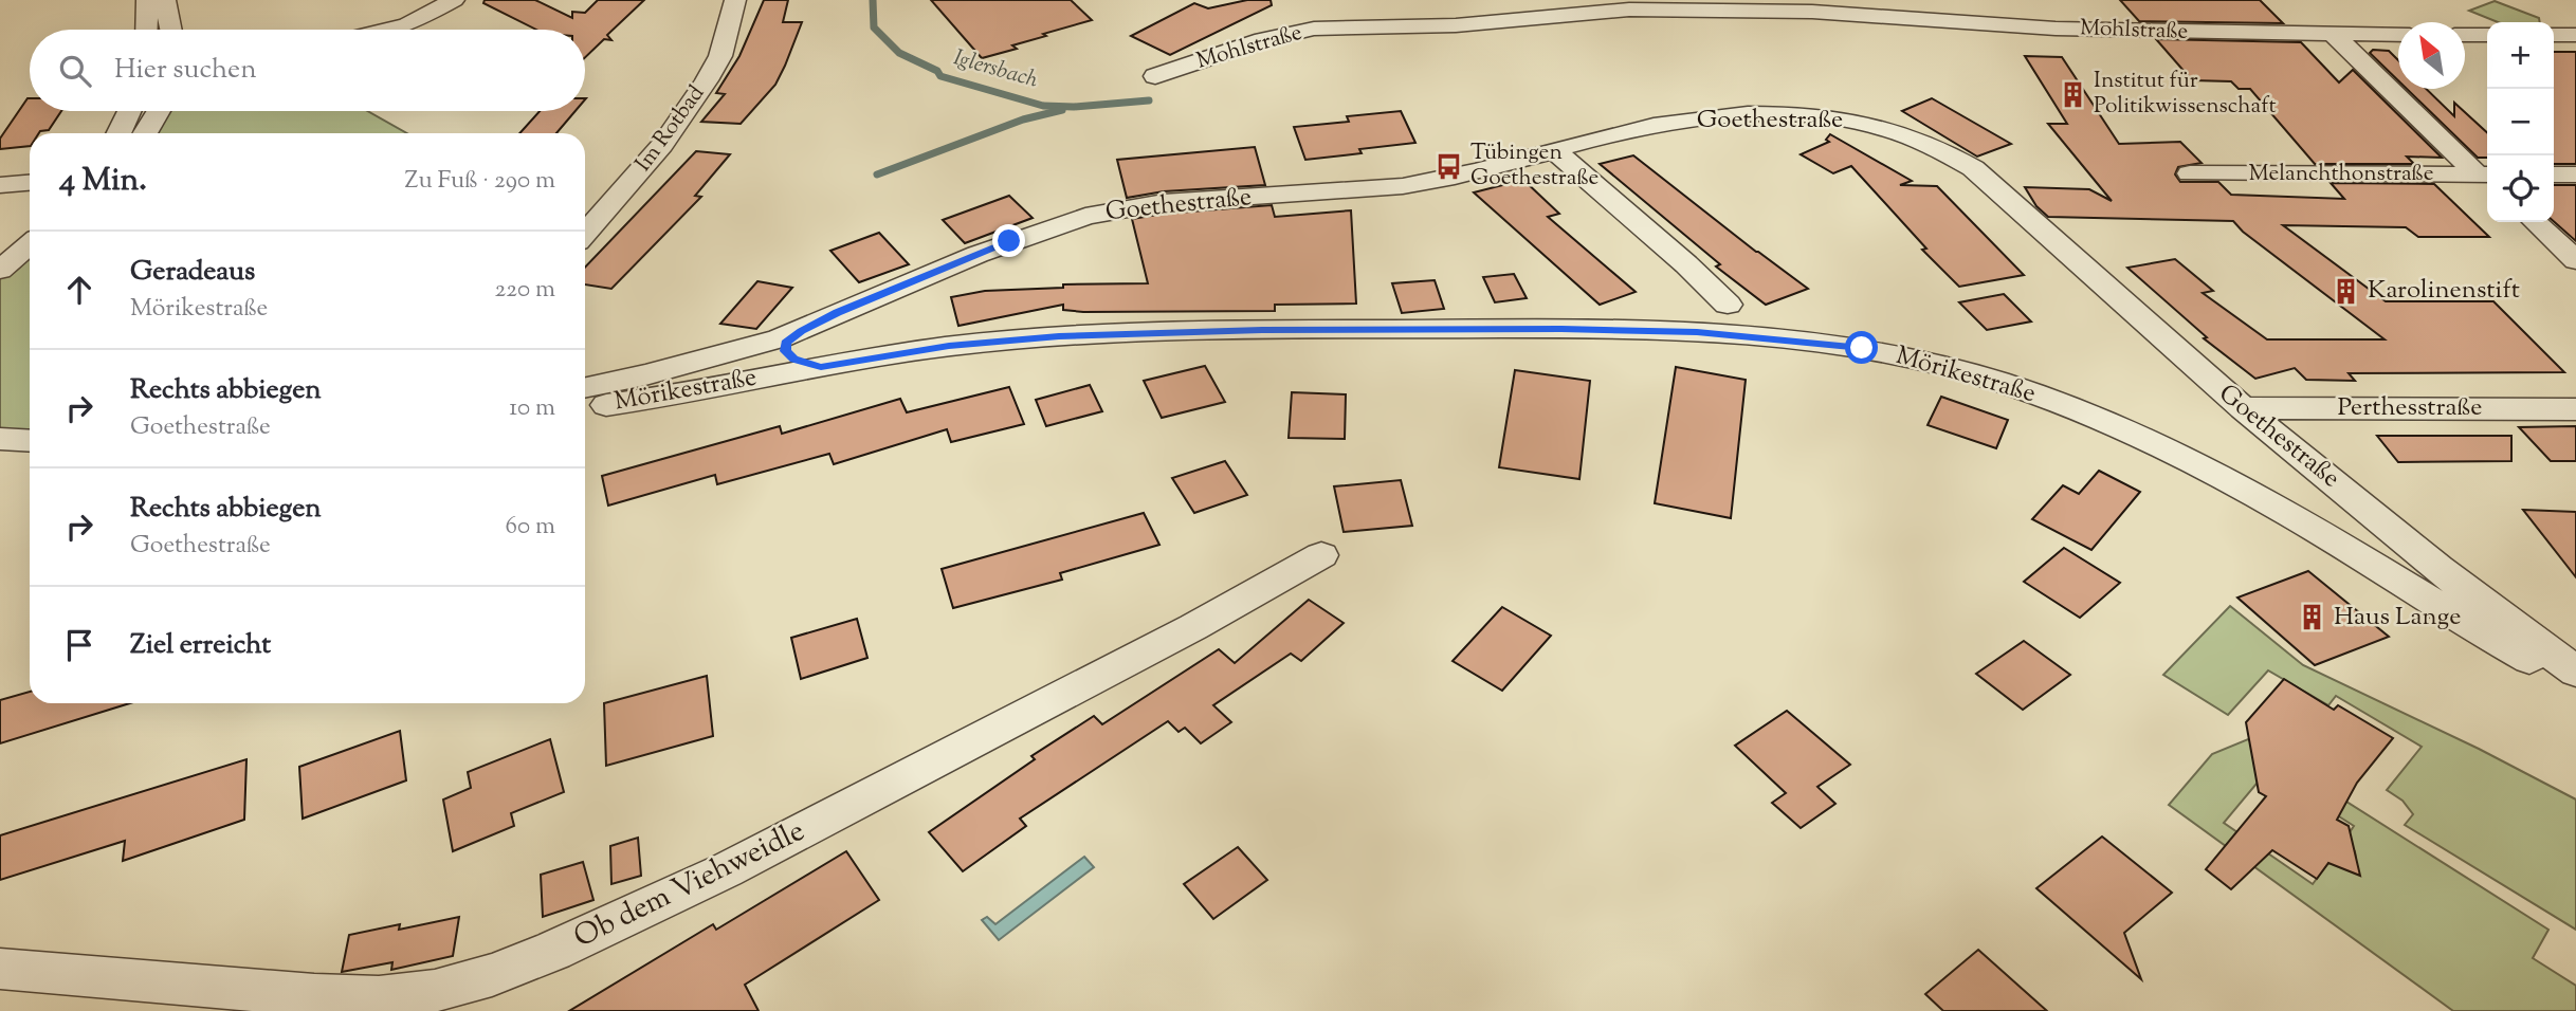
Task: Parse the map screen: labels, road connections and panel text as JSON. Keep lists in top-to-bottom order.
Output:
{
  "streets": {
    "street": [
      "Mohlstraße",
      "Goethestraße",
      "Im Rotbad",
      "Melanchthonstraße",
      "Mörikestraße",
      "Perthesstraße",
      "Ob dem Viehweidle"
    ]
  },
  "crossings": [
    ["Goethestraße", "Perthesstraße"]
  ],
  "water": ["Iglersbach"],
  "places": {
    "building": ["Institut für Politikwissenschaft", "Karolinenstift", "Haus Lange"],
    "bus stop": ["Tübingen Goethestraße"]
  },
  "north": "top left",
  "page": {
    "map_buttons": ["+", "−"],
    "search": "Hier suchen",
    "heading": ["4 Min.", "Zu Fuß · 290 m"],
    "list": [
      ["Geradeaus", "Mörikestraße", "220 m"],
      ["Rechts abbiegen", "Goethestraße", "10 m"],
      ["Rechts abbiegen", "Goethestraße", "60 m"],
      "Ziel erreicht"
    ]
  }
}
